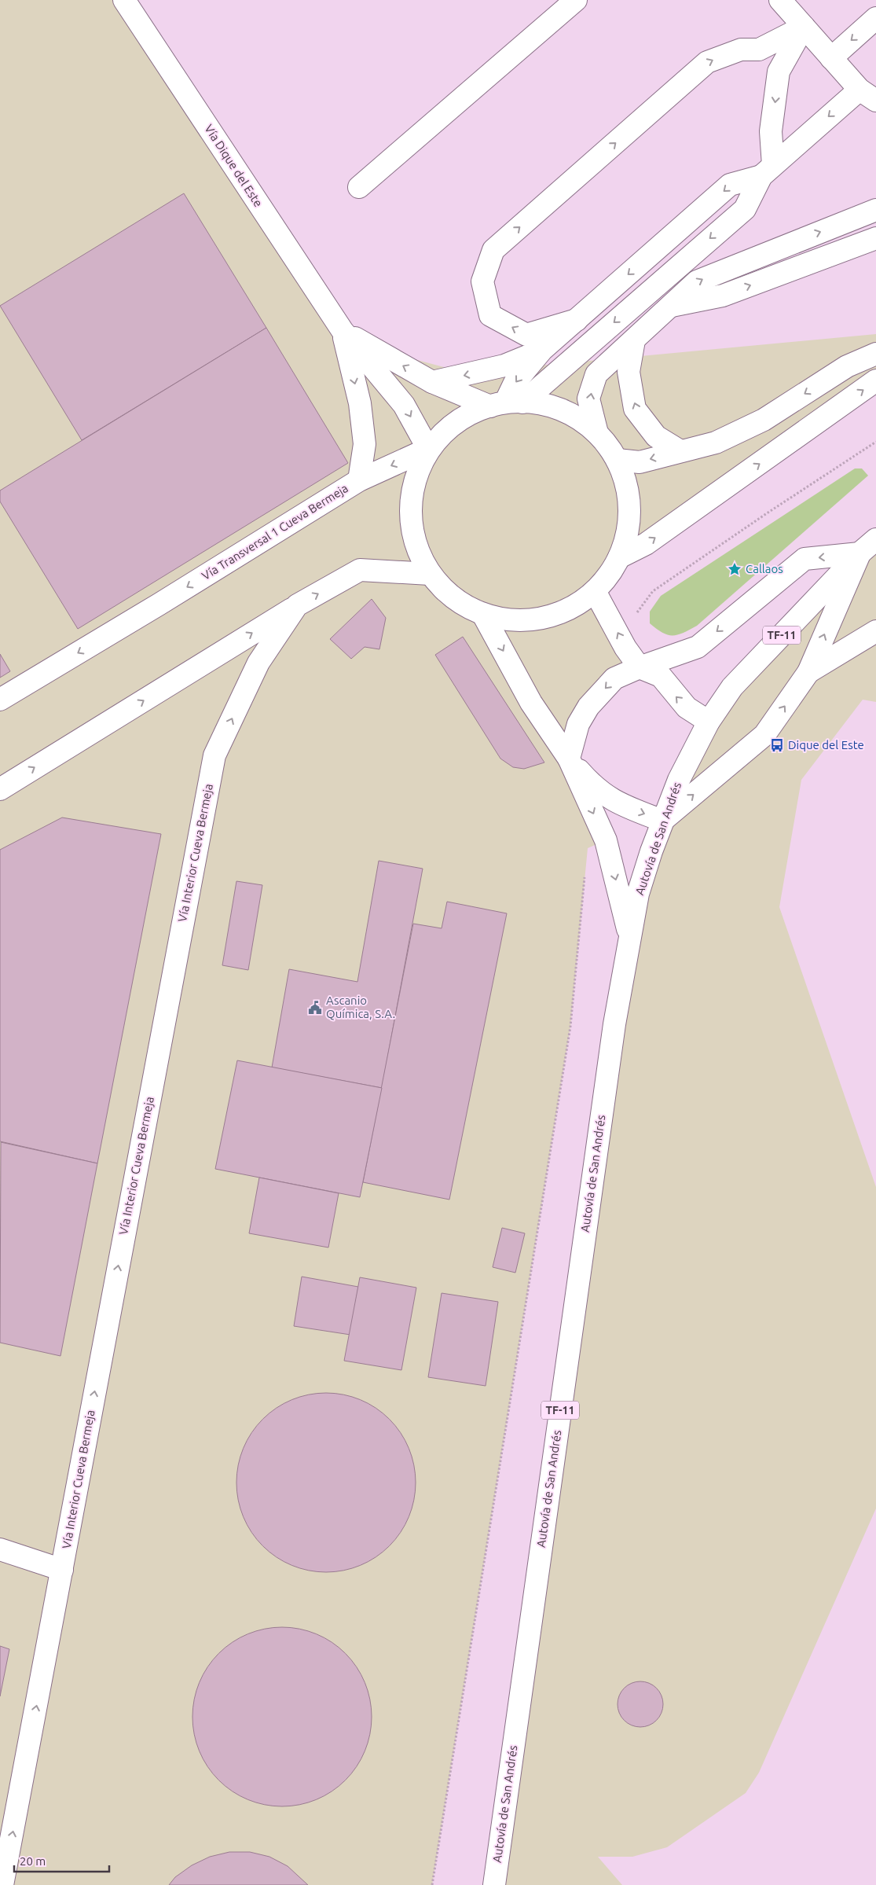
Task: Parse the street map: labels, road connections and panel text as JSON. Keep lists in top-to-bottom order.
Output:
{
  "streets": {
    "street": [
      "Vía Dique del Este",
      "Vía Transversal 1 Cueva Bermeja",
      "TF-11",
      "Autovía de San Andrés",
      "Vía Interior Cueva Bermeja"
    ]
  },
  "one_way": ["Vía Interior Cueva Bermeja"],
  "places": {
    "place": ["Callaos"],
    "bus stop": ["Dique del Este"],
    "public building": ["Ascanio Química, S.A."]
  },
  "scale_bar": "20 m"
}
